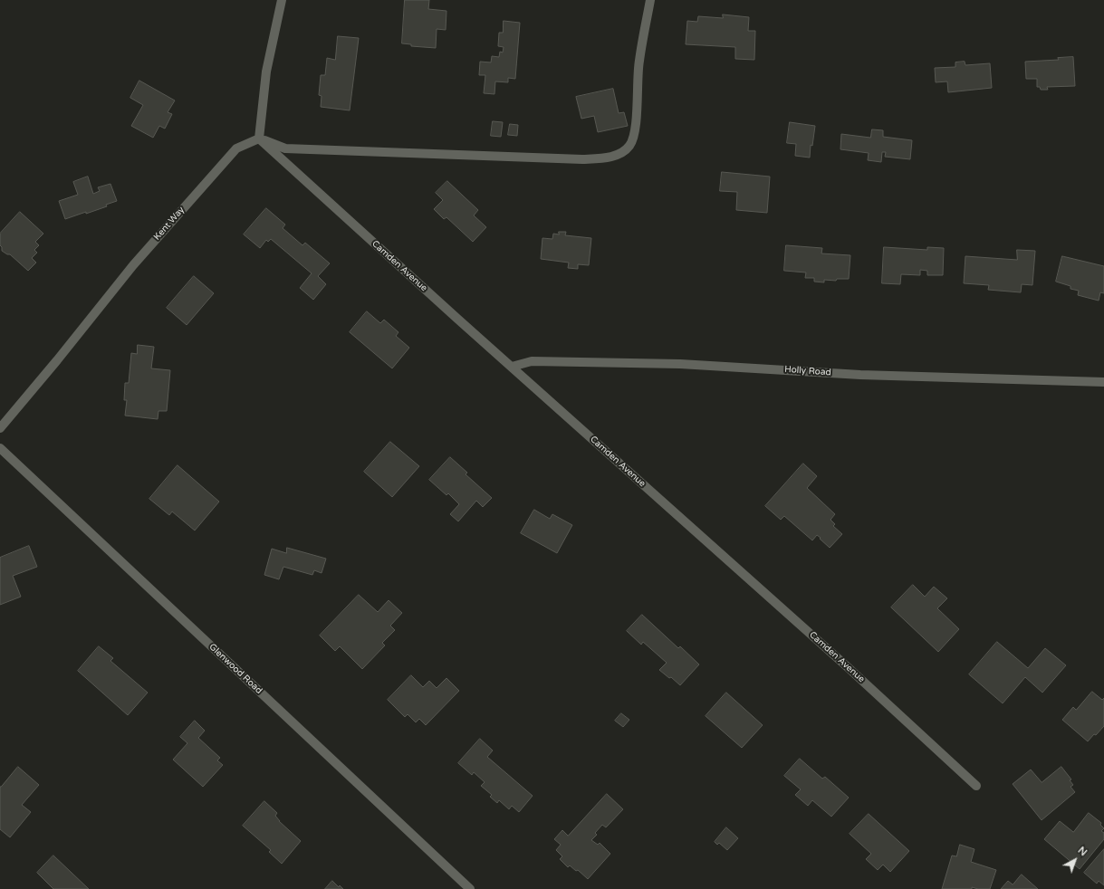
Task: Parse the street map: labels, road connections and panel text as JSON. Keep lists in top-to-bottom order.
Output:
{
  "streets": {
    "street": [
      "Kent Way",
      "Camden Avenue",
      "Holly Road",
      "Glenwood Road"
    ]
  },
  "crossings": [
    ["Kent Way", "Camden Avenue"],
    ["Camden Avenue", "Holly Road"]
  ],
  "north": "top right"
}
